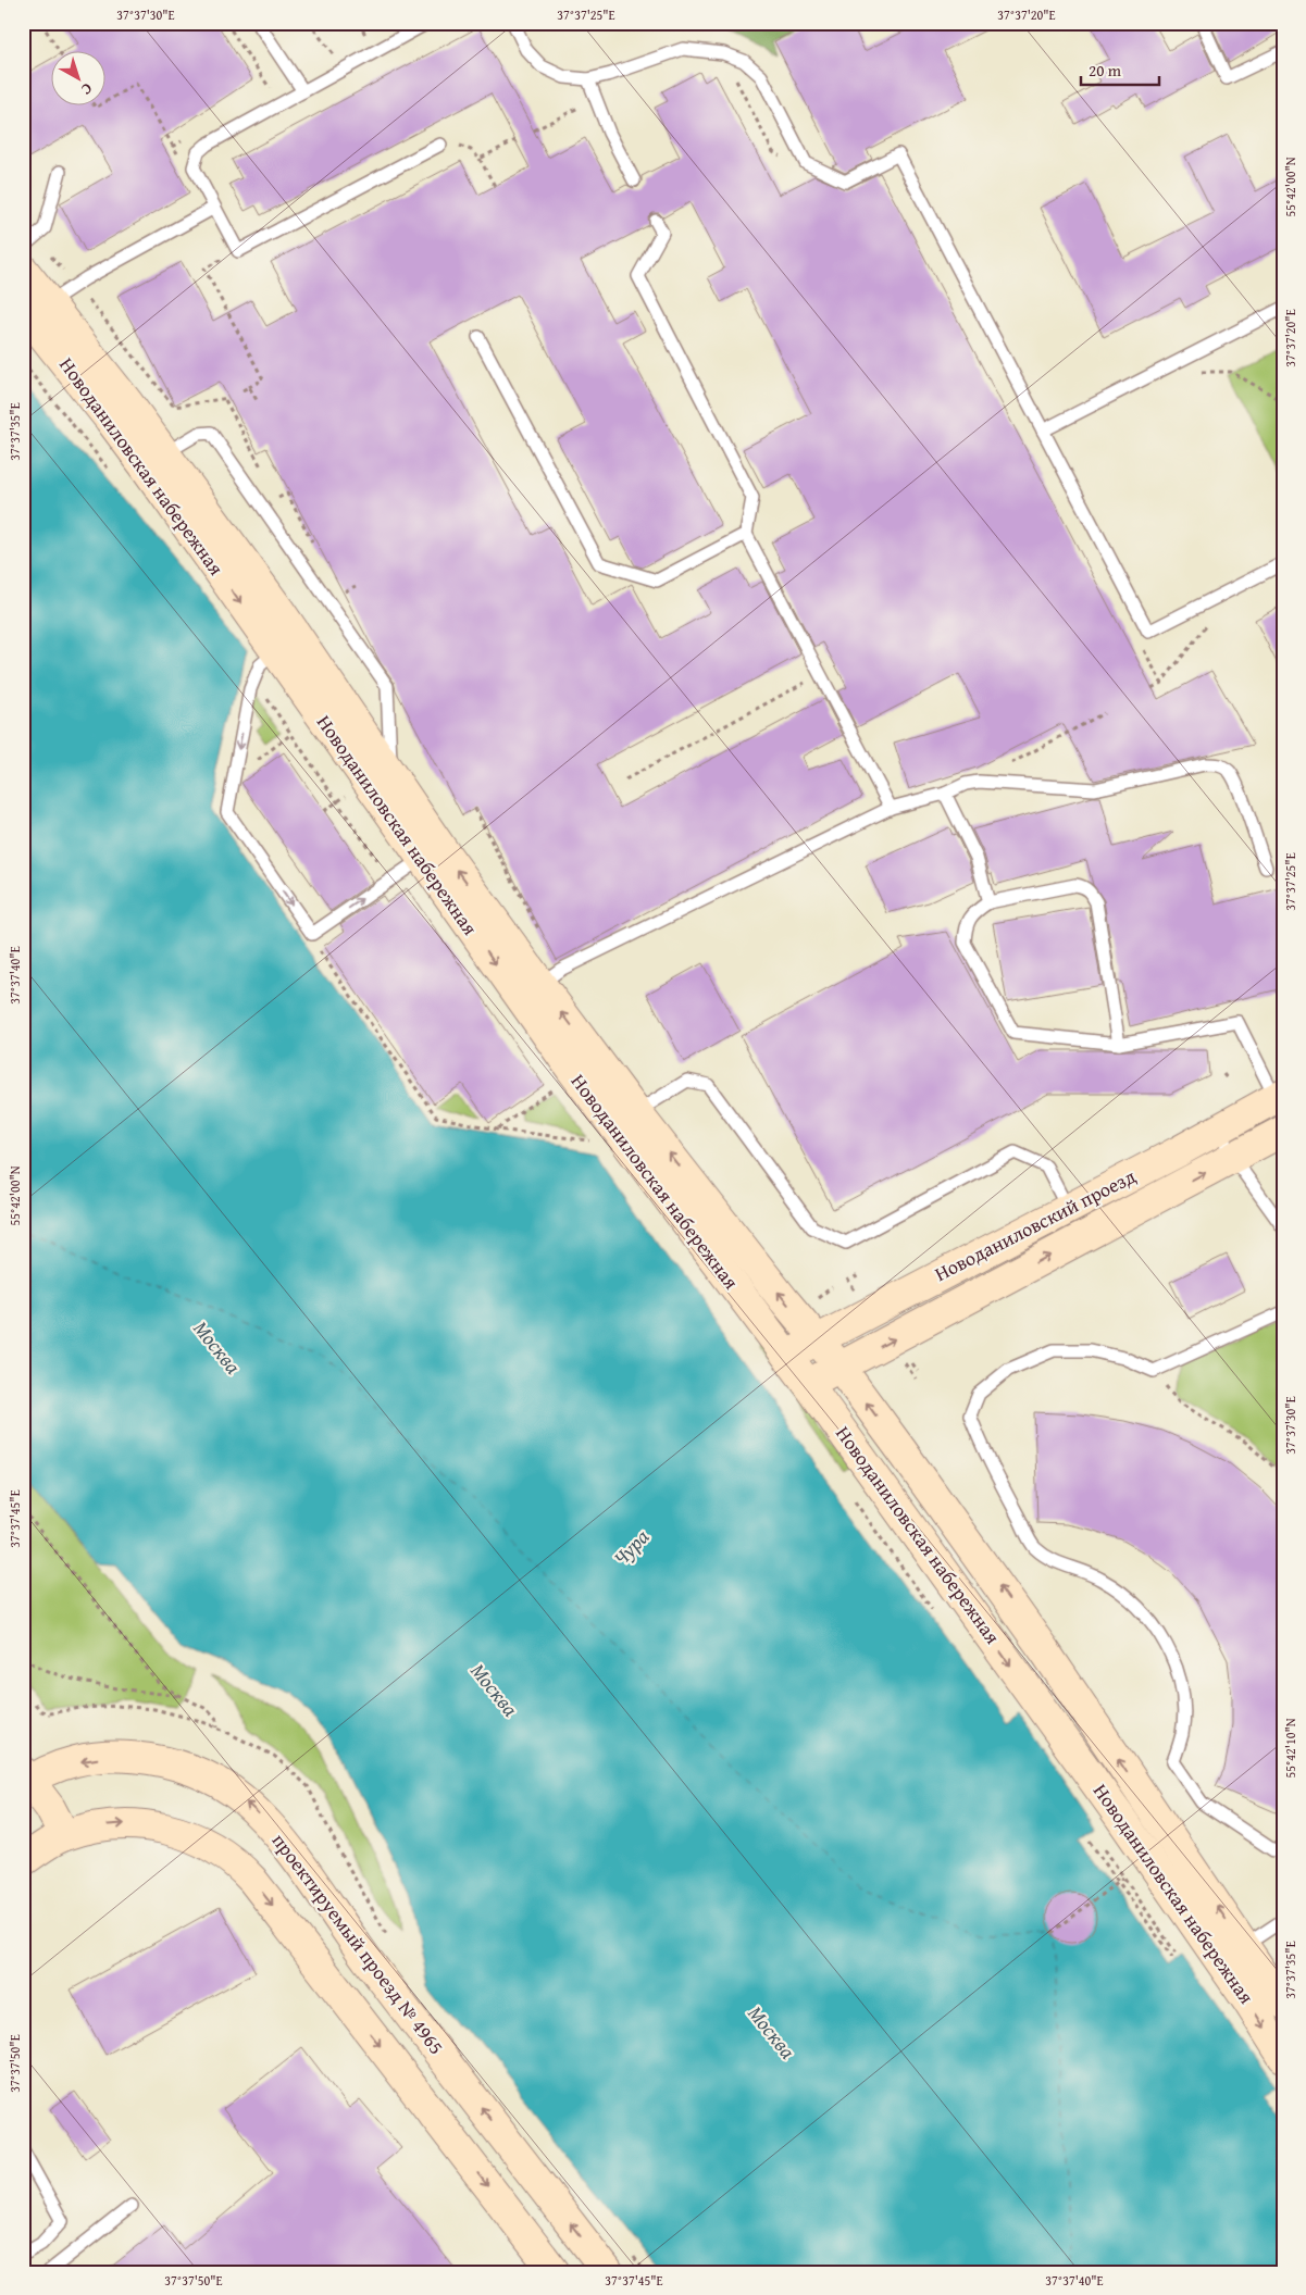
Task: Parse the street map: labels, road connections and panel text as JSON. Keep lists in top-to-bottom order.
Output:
{
  "streets": {
    "main road": ["Новоданиловская набережная", "Новоданиловский проезд", "проектируемый проезд № 4965"]
  },
  "crossings": [
    ["Новоданиловская набережная", "Новоданиловский проезд"]
  ],
  "water": ["Москва", "Чура"],
  "scale_bar": "20 m",
  "north": "bottom right",
  "coordinates": [
    "37°37'30\"E",
    "37°37'25\"E",
    "37°37'20\"E",
    "55°42'00\"N",
    "37°37'35\"E",
    "37°37'40\"E",
    "37°37'45\"E",
    "55°42'10\"N",
    "37°37'50\"E"
  ]
}
